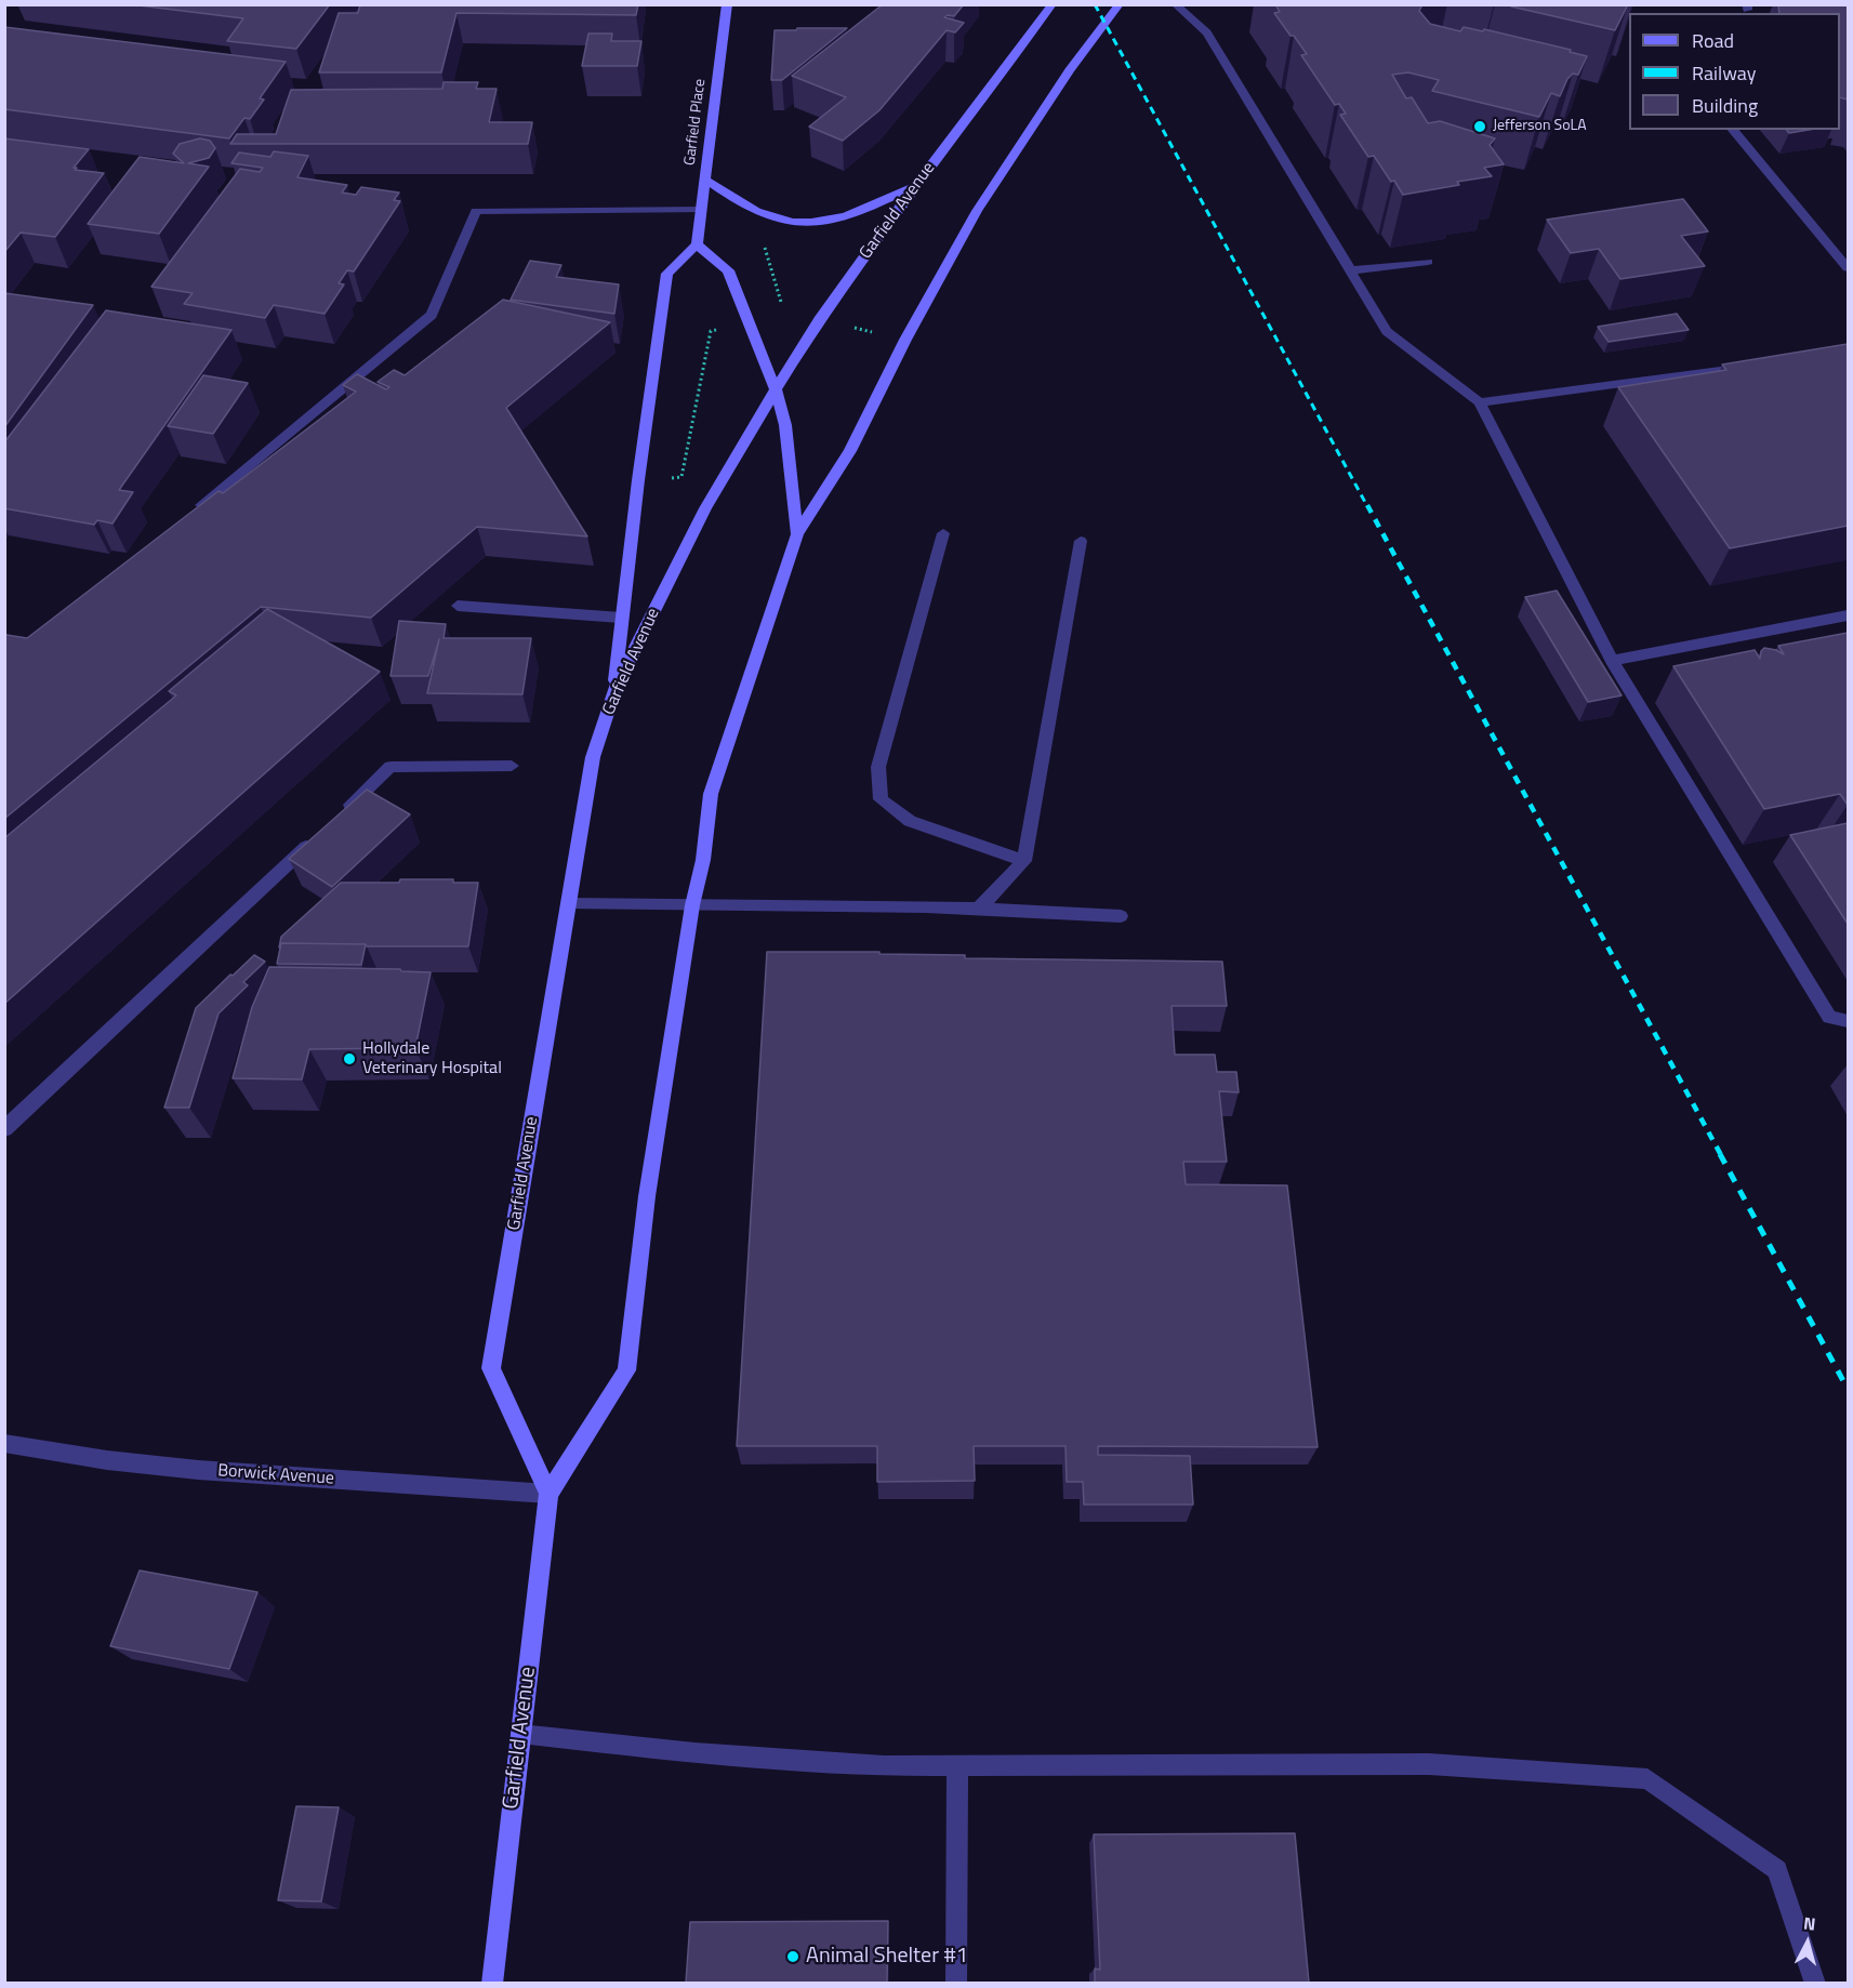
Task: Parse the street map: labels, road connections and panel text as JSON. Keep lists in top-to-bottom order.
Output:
{
  "streets": {
    "main road": ["Garfield Place", "Garfield Avenue"],
    "street": ["Borwick Avenue"]
  },
  "crossings": [
    ["Garfield Avenue", "Borwick Avenue"]
  ],
  "places": ["Jefferson SoLA", "Hollydale Veterinary Hospital", "Animal Shelter #1"],
  "legend": ["Road", "Railway", "Building"],
  "north": "top"
}
